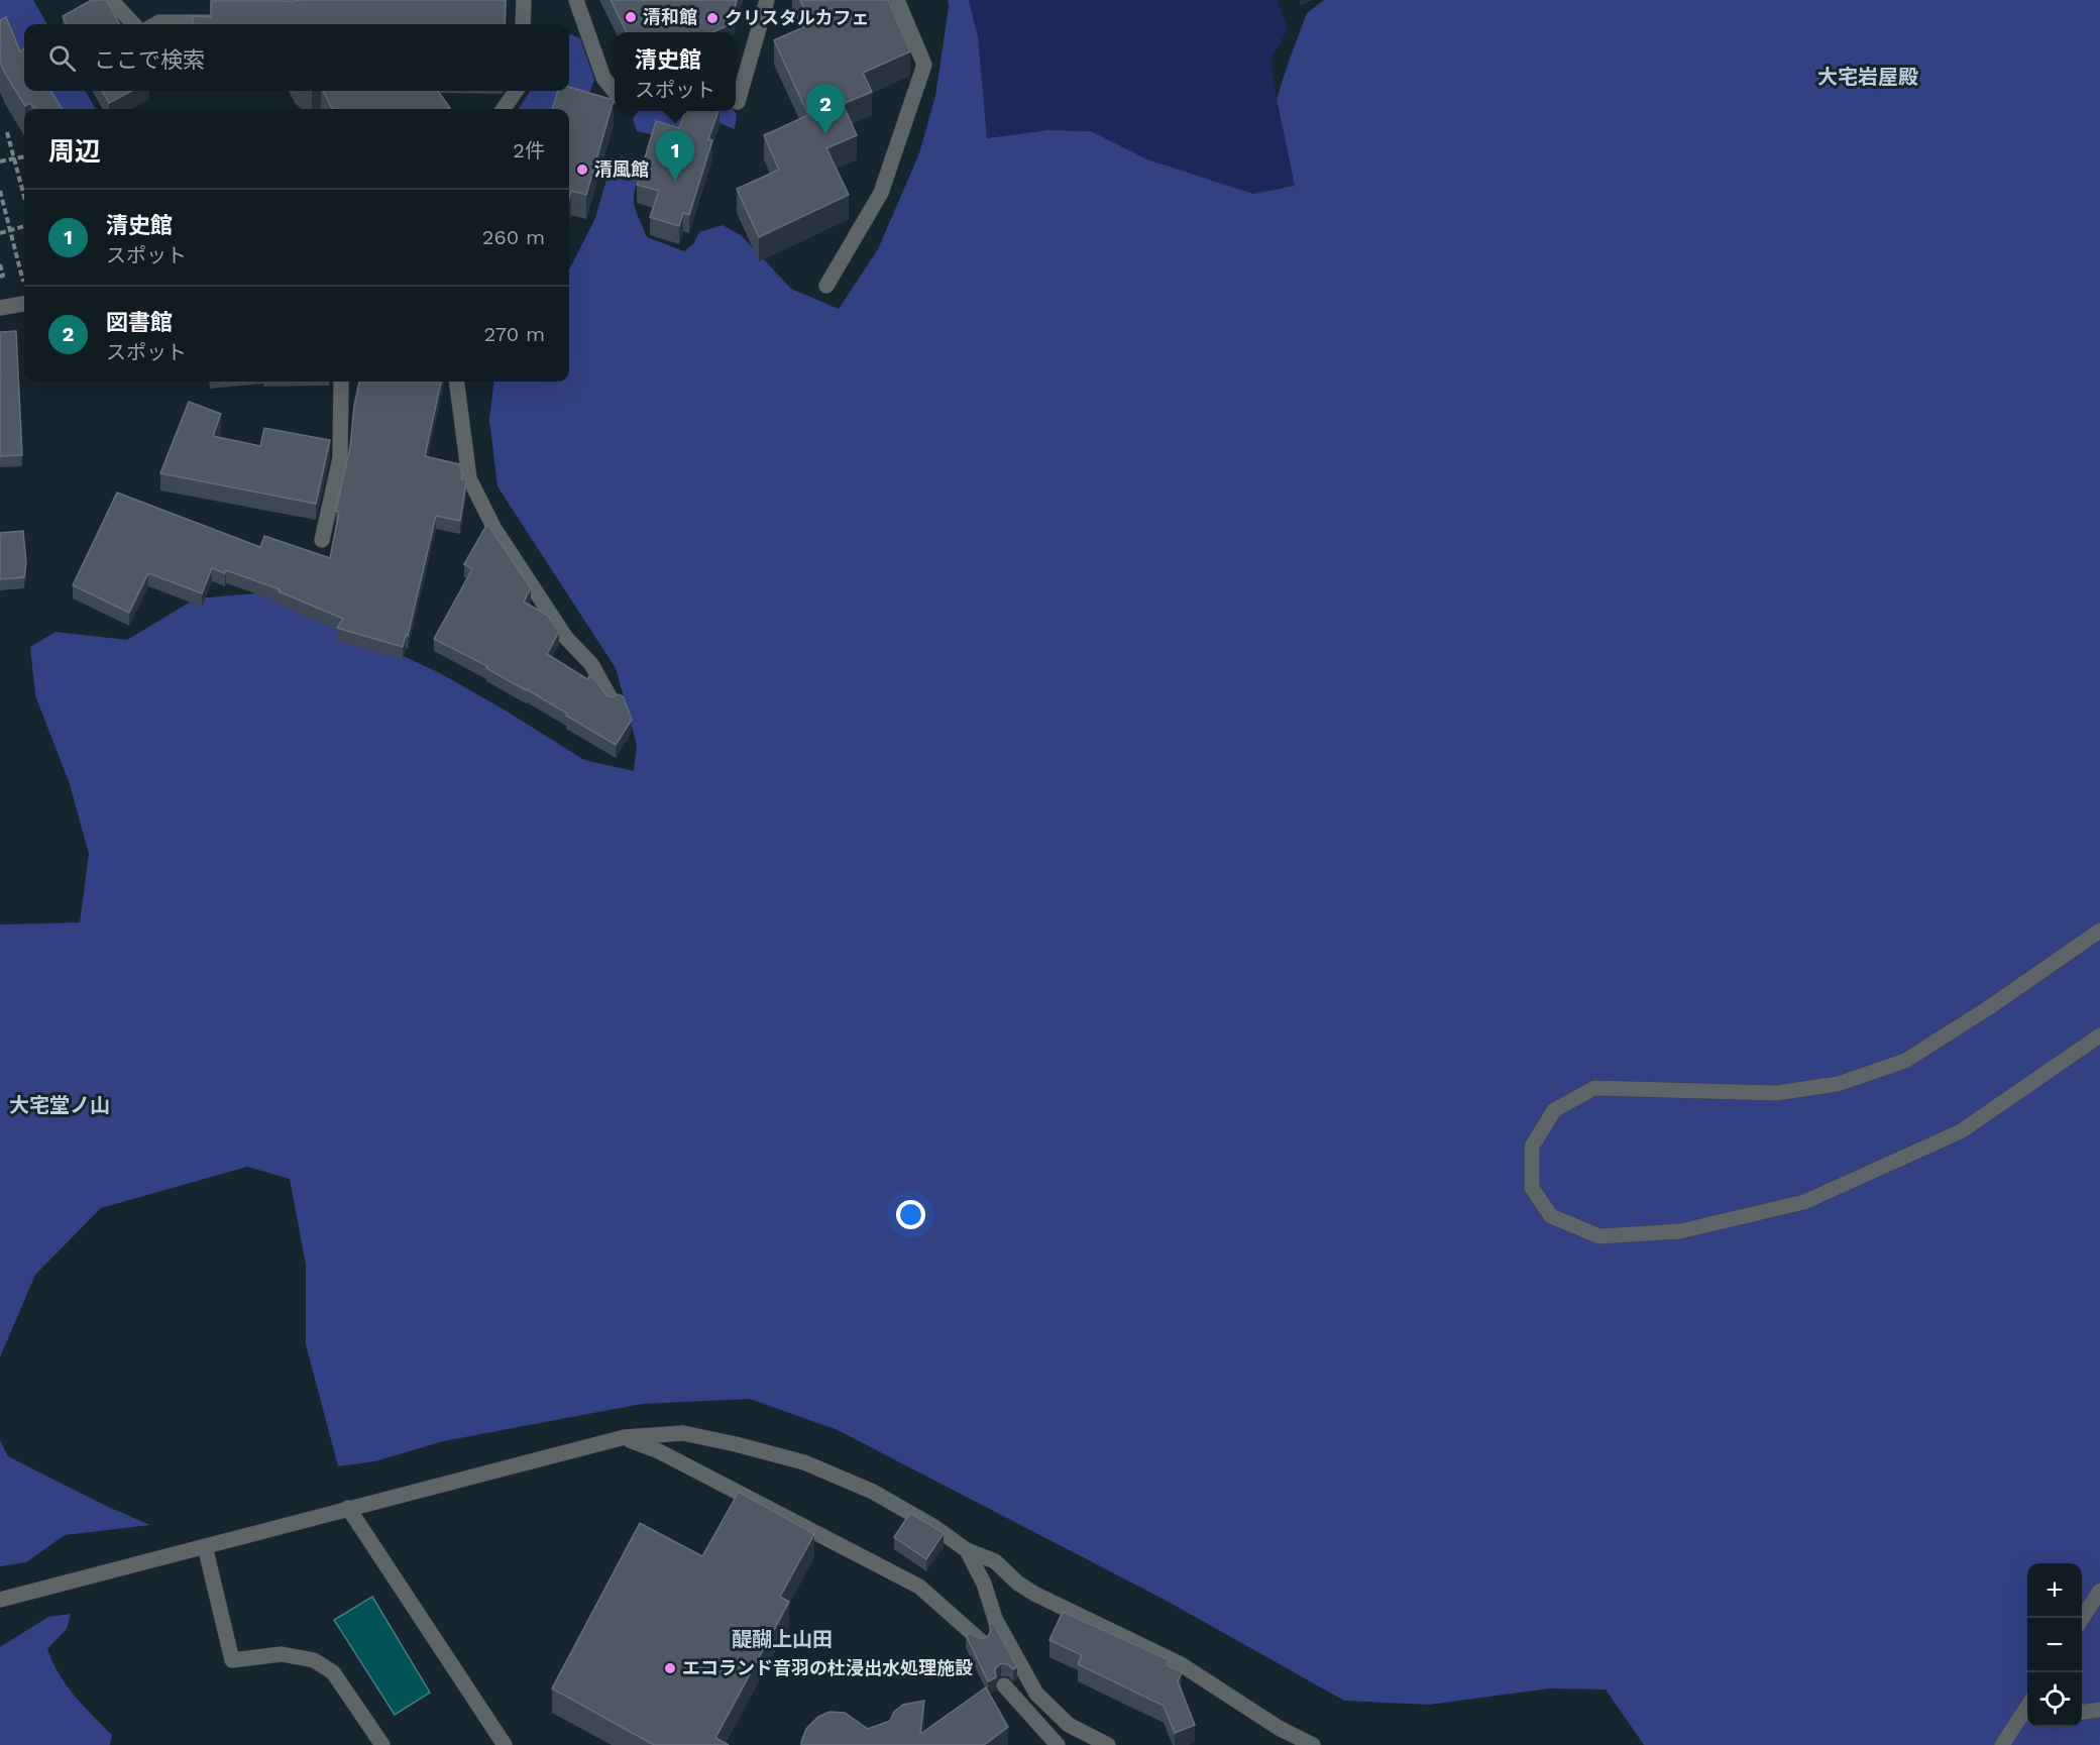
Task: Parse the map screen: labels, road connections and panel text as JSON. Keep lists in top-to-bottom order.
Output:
{
  "districts": ["大宅岩屋殿", "大宅堂ノ山", "醍醐上山田"],
  "places": [
    "清和館",
    "クリスタルカフェ",
    "清風館",
    "エコランド音羽の杜浸出水処理施設"
  ],
  "page": {
    "search": "ここで検索",
    "popup": ["清史館", "スポット"],
    "pins": ["2", "1"],
    "heading": ["周辺", "2件"],
    "list": [
      {
        "mark": "1",
        "name": "清史館",
        "note": "スポット",
        "value": "260 m"
      },
      {
        "mark": "2",
        "name": "図書館",
        "note": "スポット",
        "value": "270 m"
      }
    ],
    "map_buttons": ["+", "−"]
  }
}
